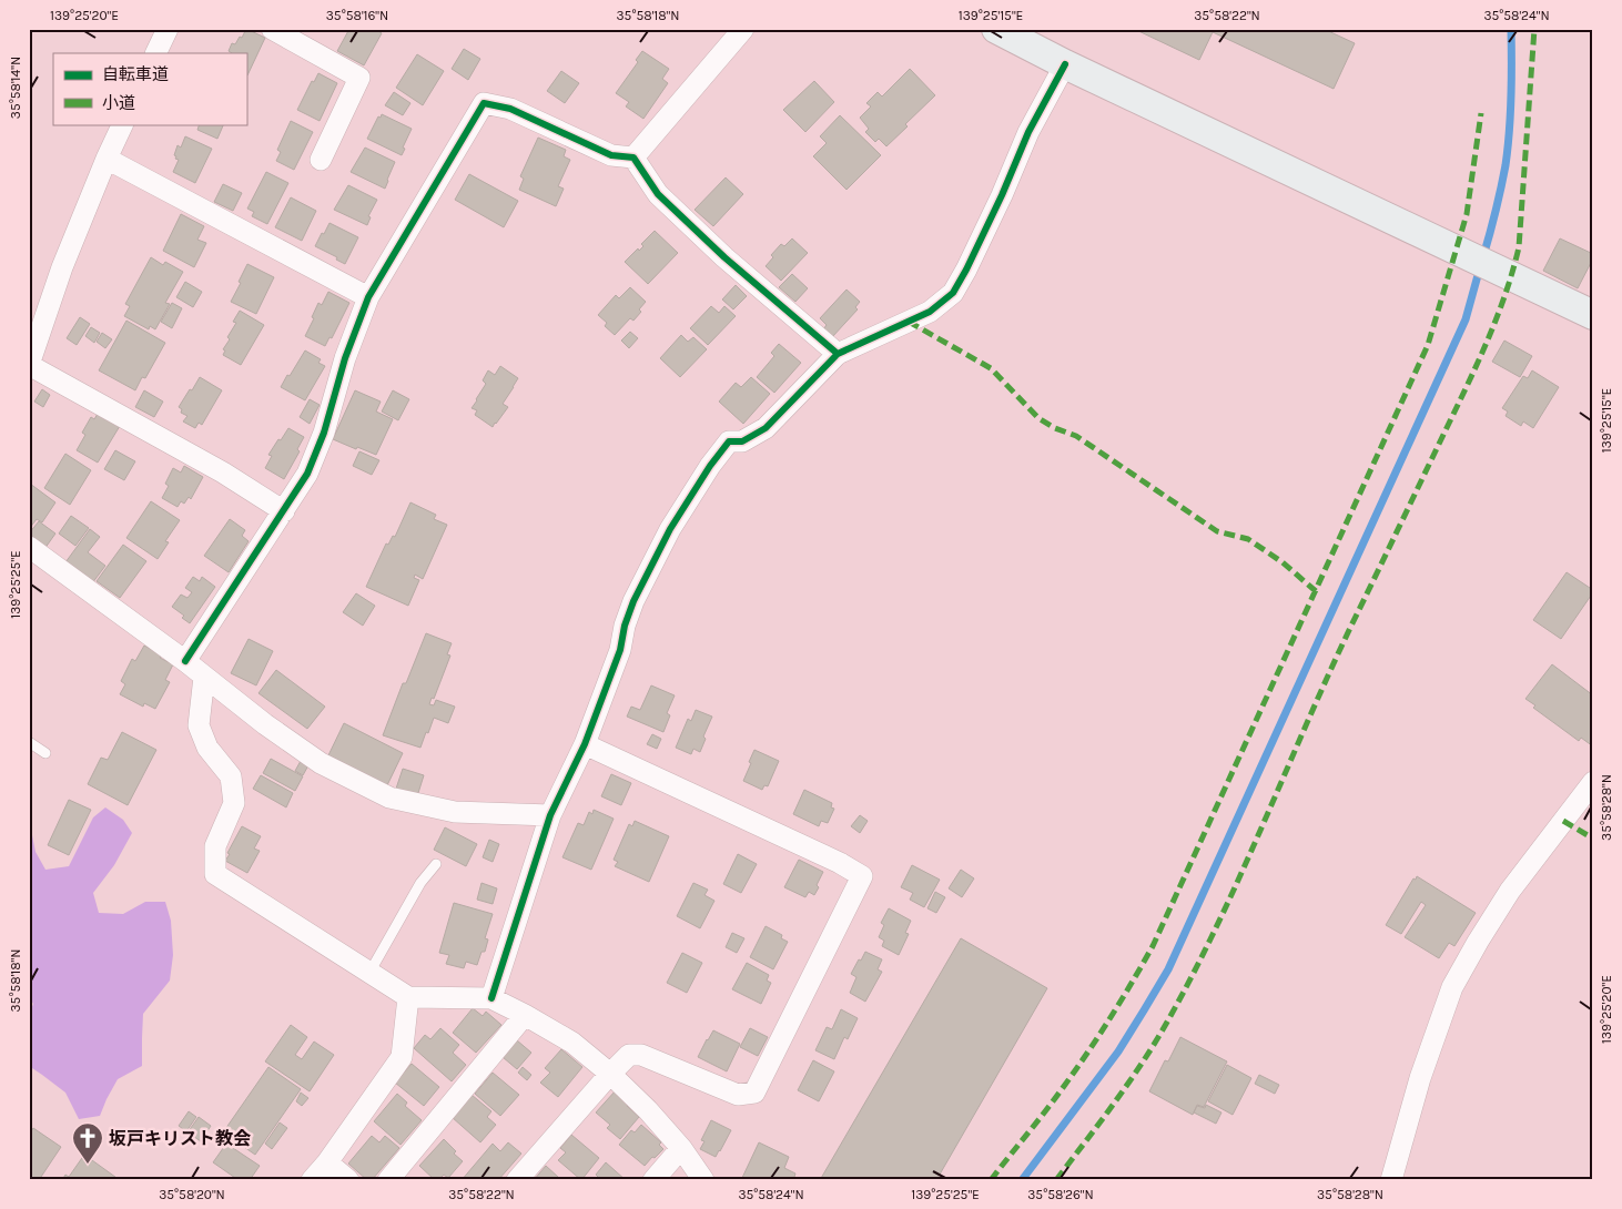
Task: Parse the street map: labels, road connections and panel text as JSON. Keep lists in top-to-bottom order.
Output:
{
  "places": {
    "church": ["坂戸キリスト教会"]
  },
  "legend": ["自転車道", "小道"],
  "coordinates": [
    "139°25'20\"E",
    "35°58'16\"N",
    "35°58'18\"N",
    "139°25'15\"E",
    "35°58'22\"N",
    "35°58'24\"N",
    "35°58'14\"N",
    "139°25'25\"E",
    "35°58'28\"N",
    "35°58'20\"N",
    "35°58'26\"N"
  ]
}
